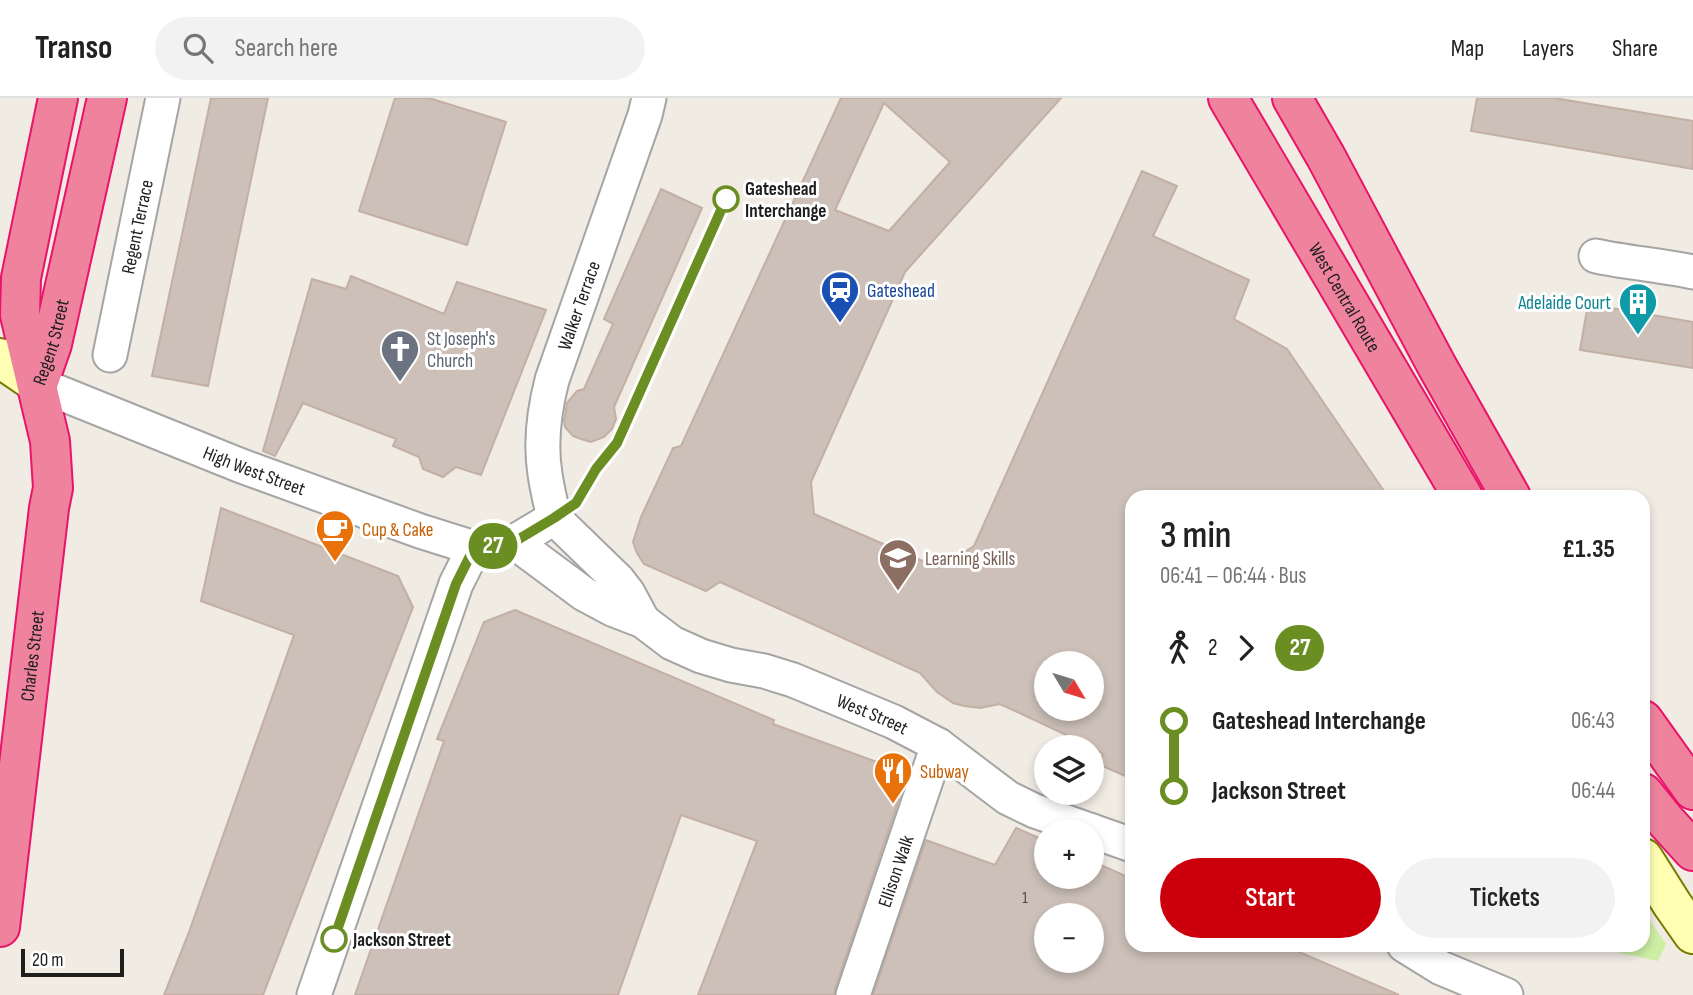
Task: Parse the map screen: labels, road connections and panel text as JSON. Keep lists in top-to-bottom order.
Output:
{
  "streets": {
    "highway": ["West Central Route", "Regent Street", "Charles Street"],
    "street": [
      "Regent Terrace",
      "Walker Terrace",
      "High West Street",
      "West Street",
      "Ellison Walk"
    ]
  },
  "crossings": [
    ["Walker Terrace", "West Street"],
    ["Regent Street", "High West Street"],
    ["Regent Street", "Charles Street"],
    ["High West Street", "Charles Street"],
    ["West Street", "Ellison Walk"]
  ],
  "places": {
    "other": ["Gateshead Interchange", "Jackson Street"],
    "station": ["Gateshead"],
    "building": ["Adelaide Court"],
    "church": ["St Joseph's Church"],
    "cafe": ["Cup & Cake"],
    "school or university": ["Learning Skills"],
    "restaurant": ["Subway"]
  },
  "lines": ["bus line 27"],
  "house_numbers": ["1"],
  "scale_bar": "20 m",
  "north": "bottom right",
  "page": {
    "header": "Transo",
    "search": "Search here",
    "nav": ["Map", "Layers", "Share"],
    "on_map": "27",
    "heading": ["3 min", "06:41 – 06:44 · Bus", "£1.35"],
    "legs": ["2", "27"],
    "map_buttons": ["+", "−"],
    "list": [
      {
        "name": "Gateshead Interchange",
        "value": "06:43"
      },
      {
        "name": "Jackson Street",
        "value": "06:44"
      }
    ],
    "buttons": ["Start", "Tickets"],
    "scale": "20 m"
  }
}
